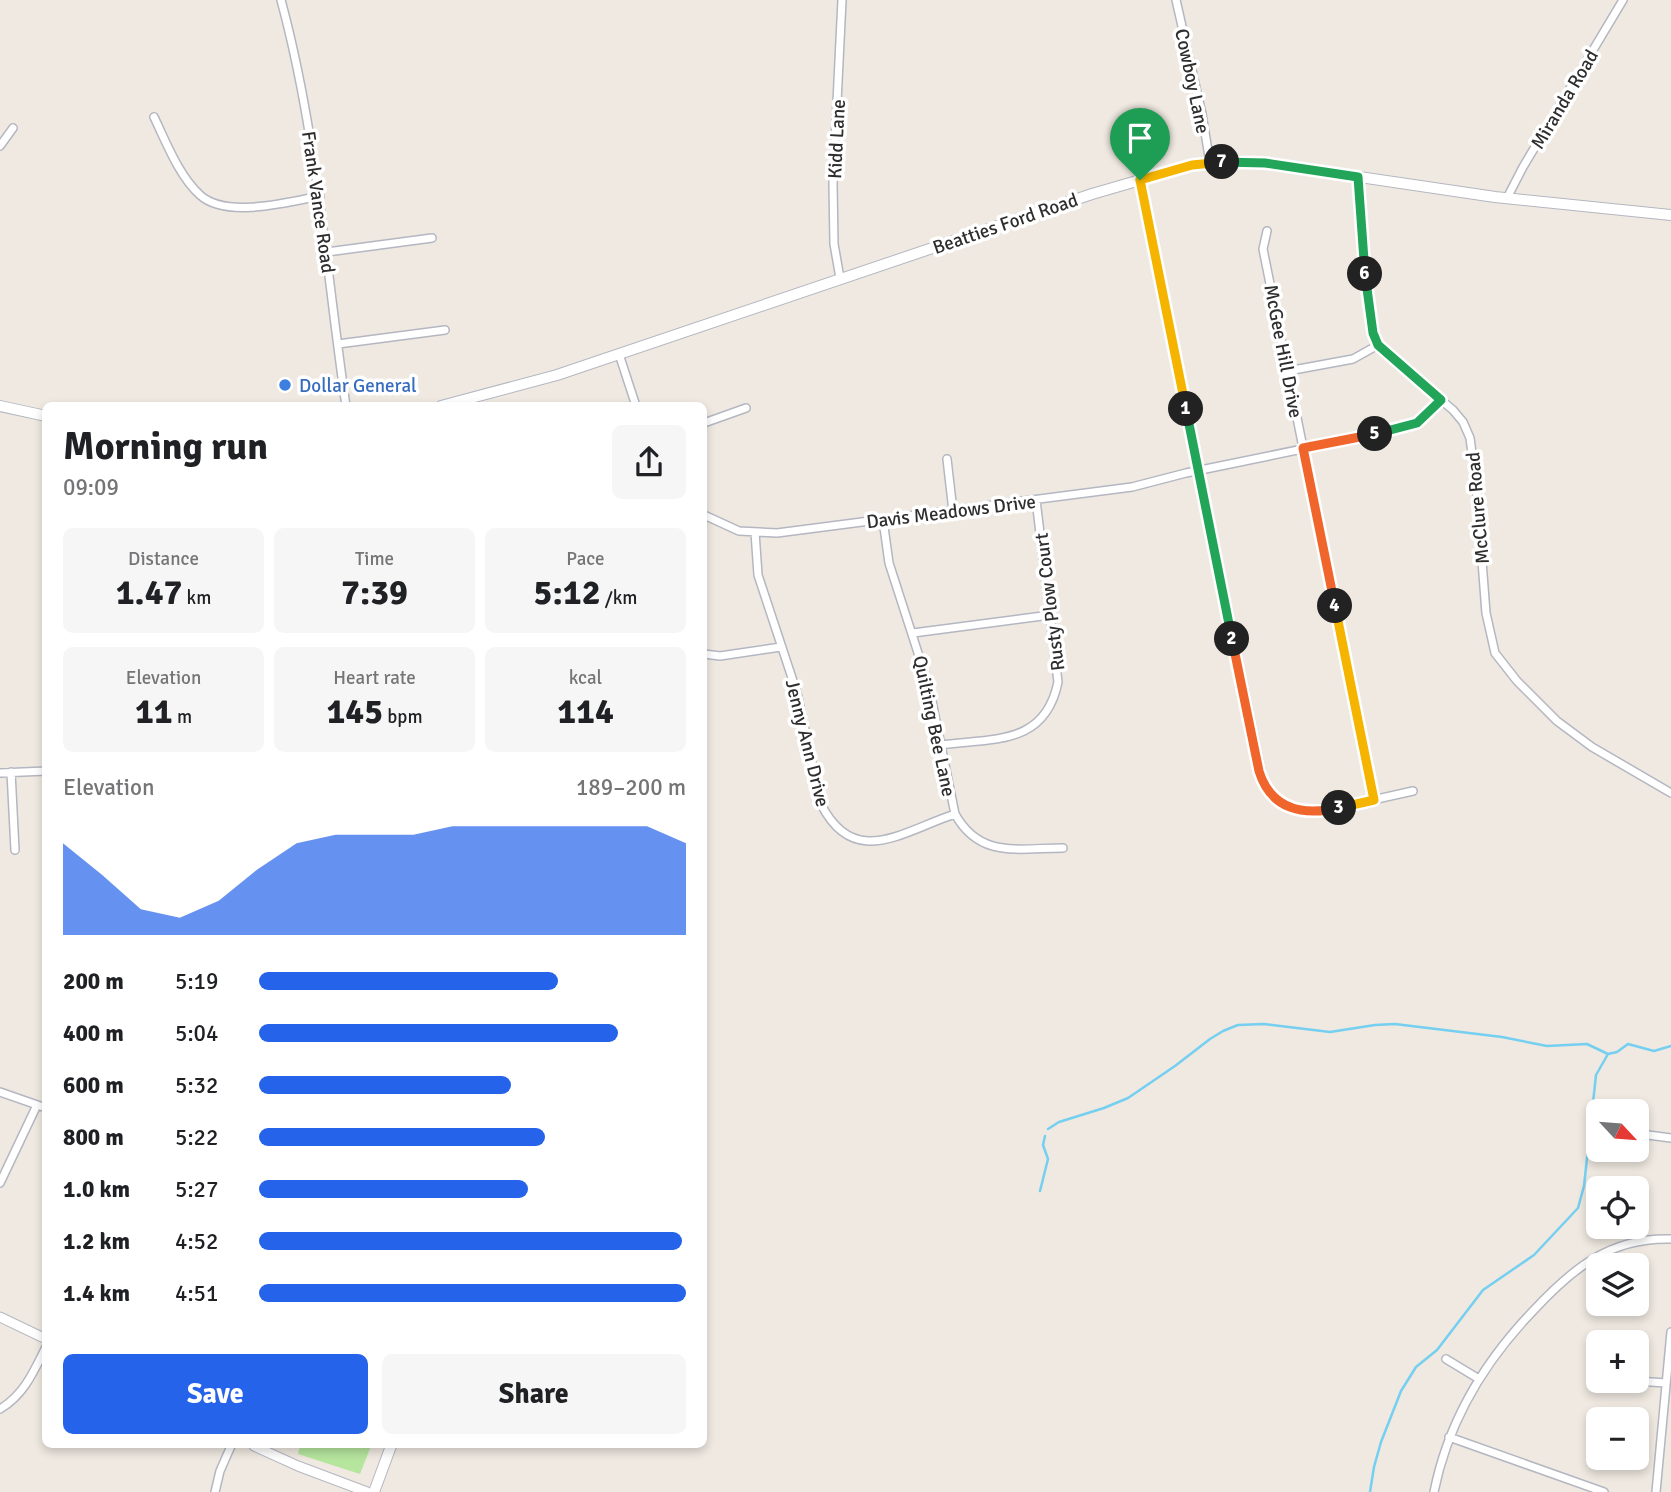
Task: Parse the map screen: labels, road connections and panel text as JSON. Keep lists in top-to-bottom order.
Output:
{
  "streets": {
    "main road": ["Beatties Ford Road"],
    "street": [
      "Cowboy Lane",
      "Miranda Road",
      "Kidd Lane",
      "Frank Vance Road",
      "McGee Hill Drive",
      "McClure Road",
      "Davis Meadows Drive",
      "Rusty Plow Court",
      "Quilting Bee Lane",
      "Jenny Ann Drive"
    ]
  },
  "crossings": [
    ["Cowboy Lane", "Beatties Ford Road"],
    ["Miranda Road", "Beatties Ford Road"],
    ["Kidd Lane", "Beatties Ford Road"],
    ["McGee Hill Drive", "Davis Meadows Drive"],
    ["McClure Road", "Davis Meadows Drive"],
    ["Davis Meadows Drive", "Rusty Plow Court"],
    ["Davis Meadows Drive", "Quilting Bee Lane"],
    ["Davis Meadows Drive", "Jenny Ann Drive"],
    ["Rusty Plow Court", "Quilting Bee Lane"],
    ["Quilting Bee Lane", "Jenny Ann Drive"]
  ],
  "places": ["Dollar General"],
  "north": "bottom right",
  "page": {
    "pins": [
      "7",
      "6",
      "1",
      "5",
      "4",
      "2",
      "3"
    ],
    "heading": ["Morning run", "09:09"],
    "stats": [
      ["Distance", "1.47 km"],
      ["Time", "7:39"],
      ["Pace", "5:12 /km"],
      ["Elevation", "11 m"],
      ["Heart rate", "145 bpm"],
      ["kcal", "114"]
    ],
    "chart": ["Elevation", "189–200 m"],
    "list": [
      {
        "name": "200 m",
        "note": "5:19"
      },
      {
        "name": "400 m",
        "note": "5:04"
      },
      {
        "name": "600 m",
        "note": "5:32"
      },
      {
        "name": "800 m",
        "note": "5:22"
      },
      {
        "name": "1.0 km",
        "note": "5:27"
      },
      {
        "name": "1.2 km",
        "note": "4:52"
      },
      {
        "name": "1.4 km",
        "note": "4:51"
      }
    ],
    "map_buttons": ["+", "−"],
    "buttons": ["Save", "Share"]
  }
}
